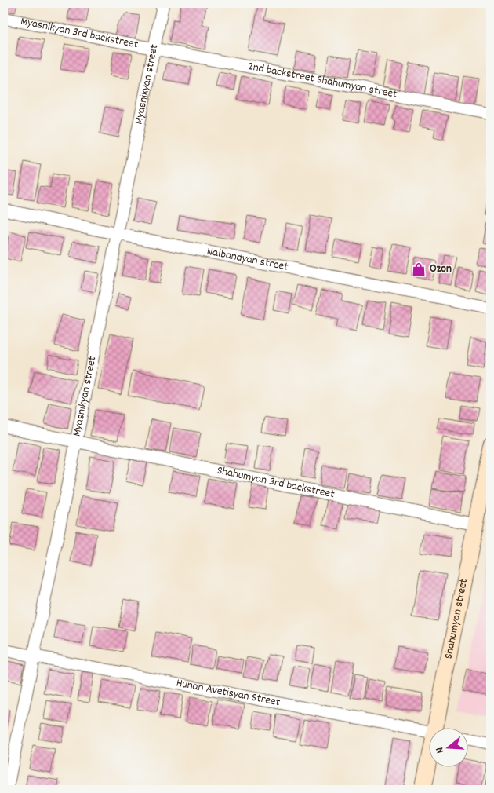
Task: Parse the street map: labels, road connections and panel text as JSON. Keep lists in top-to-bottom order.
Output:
{
  "streets": {
    "street": [
      "Myasnikyan 3rd backstreet",
      "2nd backstreet Shahumyan street",
      "Myasnikyan street",
      "Nalbandyan street",
      "Shahumyan 3rd backstreet",
      "Shahumyan street",
      "Hunan Avetisyan Street"
    ]
  },
  "crossings": [
    ["Myasnikyan 3rd backstreet", "2nd backstreet Shahumyan street"],
    ["Myasnikyan 3rd backstreet", "Myasnikyan street"],
    ["2nd backstreet Shahumyan street", "Myasnikyan street"],
    ["Myasnikyan street", "Nalbandyan street"],
    ["Myasnikyan street", "Shahumyan 3rd backstreet"],
    ["Myasnikyan street", "Hunan Avetisyan Street"],
    ["Shahumyan 3rd backstreet", "Shahumyan street"]
  ],
  "places": {
    "shop": ["Ozon"]
  },
  "north": "left"
}
